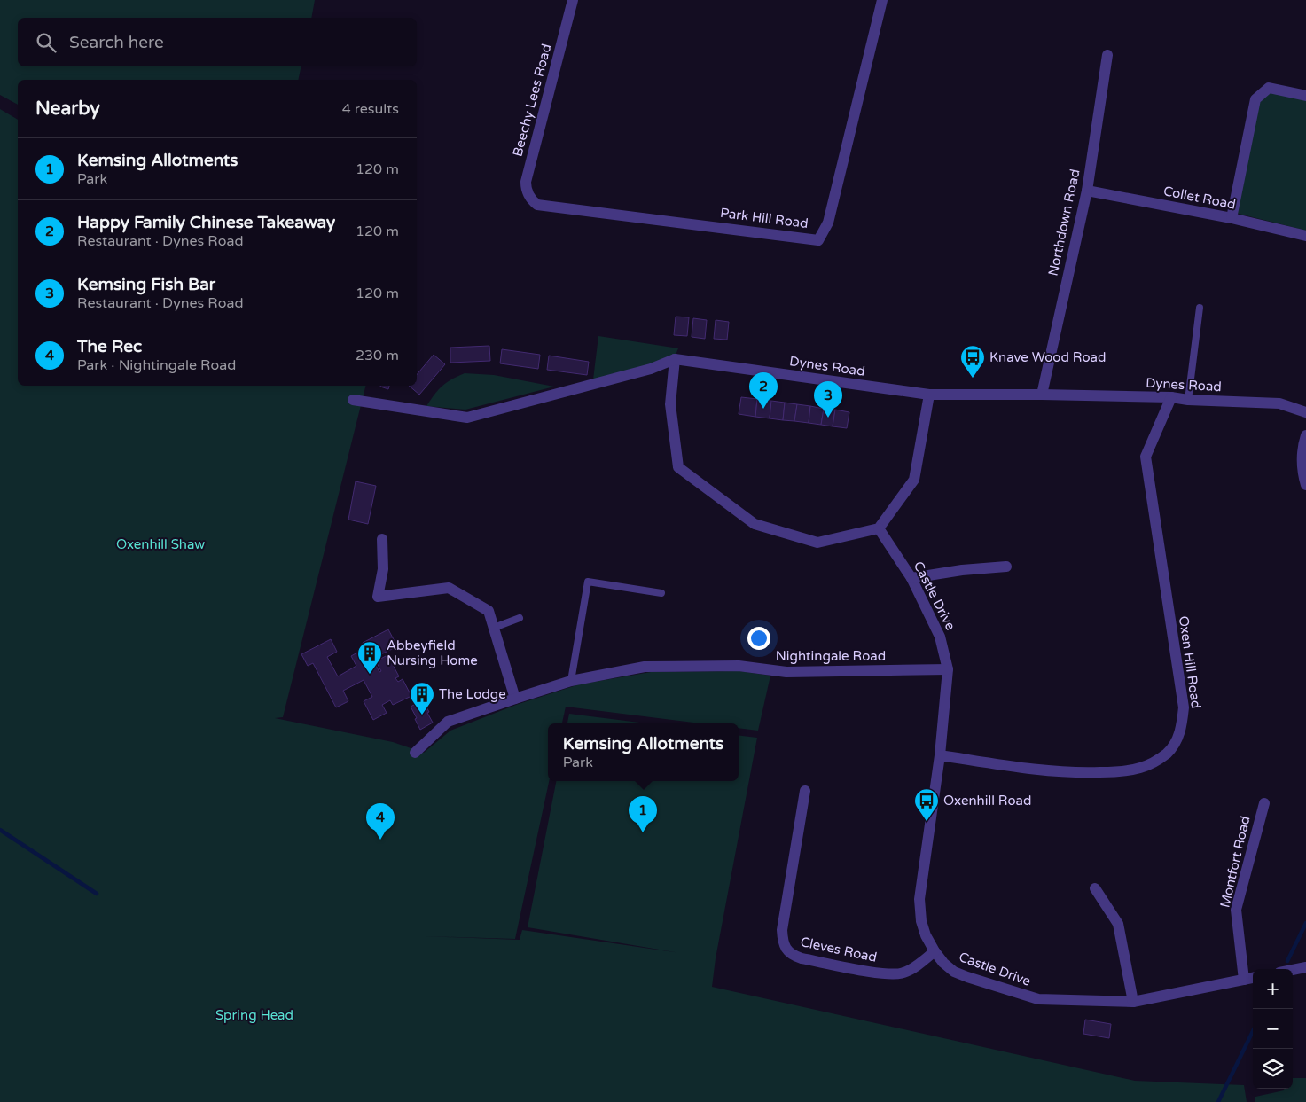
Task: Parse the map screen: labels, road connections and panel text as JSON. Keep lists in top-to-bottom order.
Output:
{
  "streets": {
    "street": [
      "Beechy Lees Road",
      "Collet Road",
      "Park Hill Road",
      "Northdown Road",
      "Dynes Road",
      "Castle Drive",
      "Nightingale Road",
      "Oxen Hill Road",
      "Montfort Road",
      "Cleves Road"
    ]
  },
  "crossings": [
    ["Beechy Lees Road", "Park Hill Road"],
    ["Collet Road", "Northdown Road"],
    ["Northdown Road", "Dynes Road"],
    ["Dynes Road", "Oxen Hill Road"],
    ["Castle Drive", "Nightingale Road"],
    ["Castle Drive", "Oxen Hill Road"],
    ["Castle Drive", "Montfort Road"],
    ["Castle Drive", "Cleves Road"]
  ],
  "parks": ["Oxenhill Shaw", "Spring Head"],
  "places": {
    "bus stop": ["Knave Wood Road", "Oxenhill Road"],
    "building": ["Abbeyfield Nursing Home", "The Lodge"]
  },
  "page": {
    "search": "Search here",
    "heading": ["Nearby", "4 results"],
    "list": [
      {
        "mark": "1",
        "name": "Kemsing Allotments",
        "note": "Park",
        "value": "120 m"
      },
      {
        "mark": "2",
        "name": "Happy Family Chinese Takeaway",
        "note": "Restaurant · Dynes Road",
        "value": "120 m"
      },
      {
        "mark": "3",
        "name": "Kemsing Fish Bar",
        "note": "Restaurant · Dynes Road",
        "value": "120 m"
      },
      {
        "mark": "4",
        "name": "The Rec",
        "note": "Park · Nightingale Road",
        "value": "230 m"
      }
    ],
    "pins": [
      "2",
      "3",
      "1",
      "4"
    ],
    "popup": ["Kemsing Allotments", "Park"],
    "map_buttons": ["+", "−"]
  }
}
